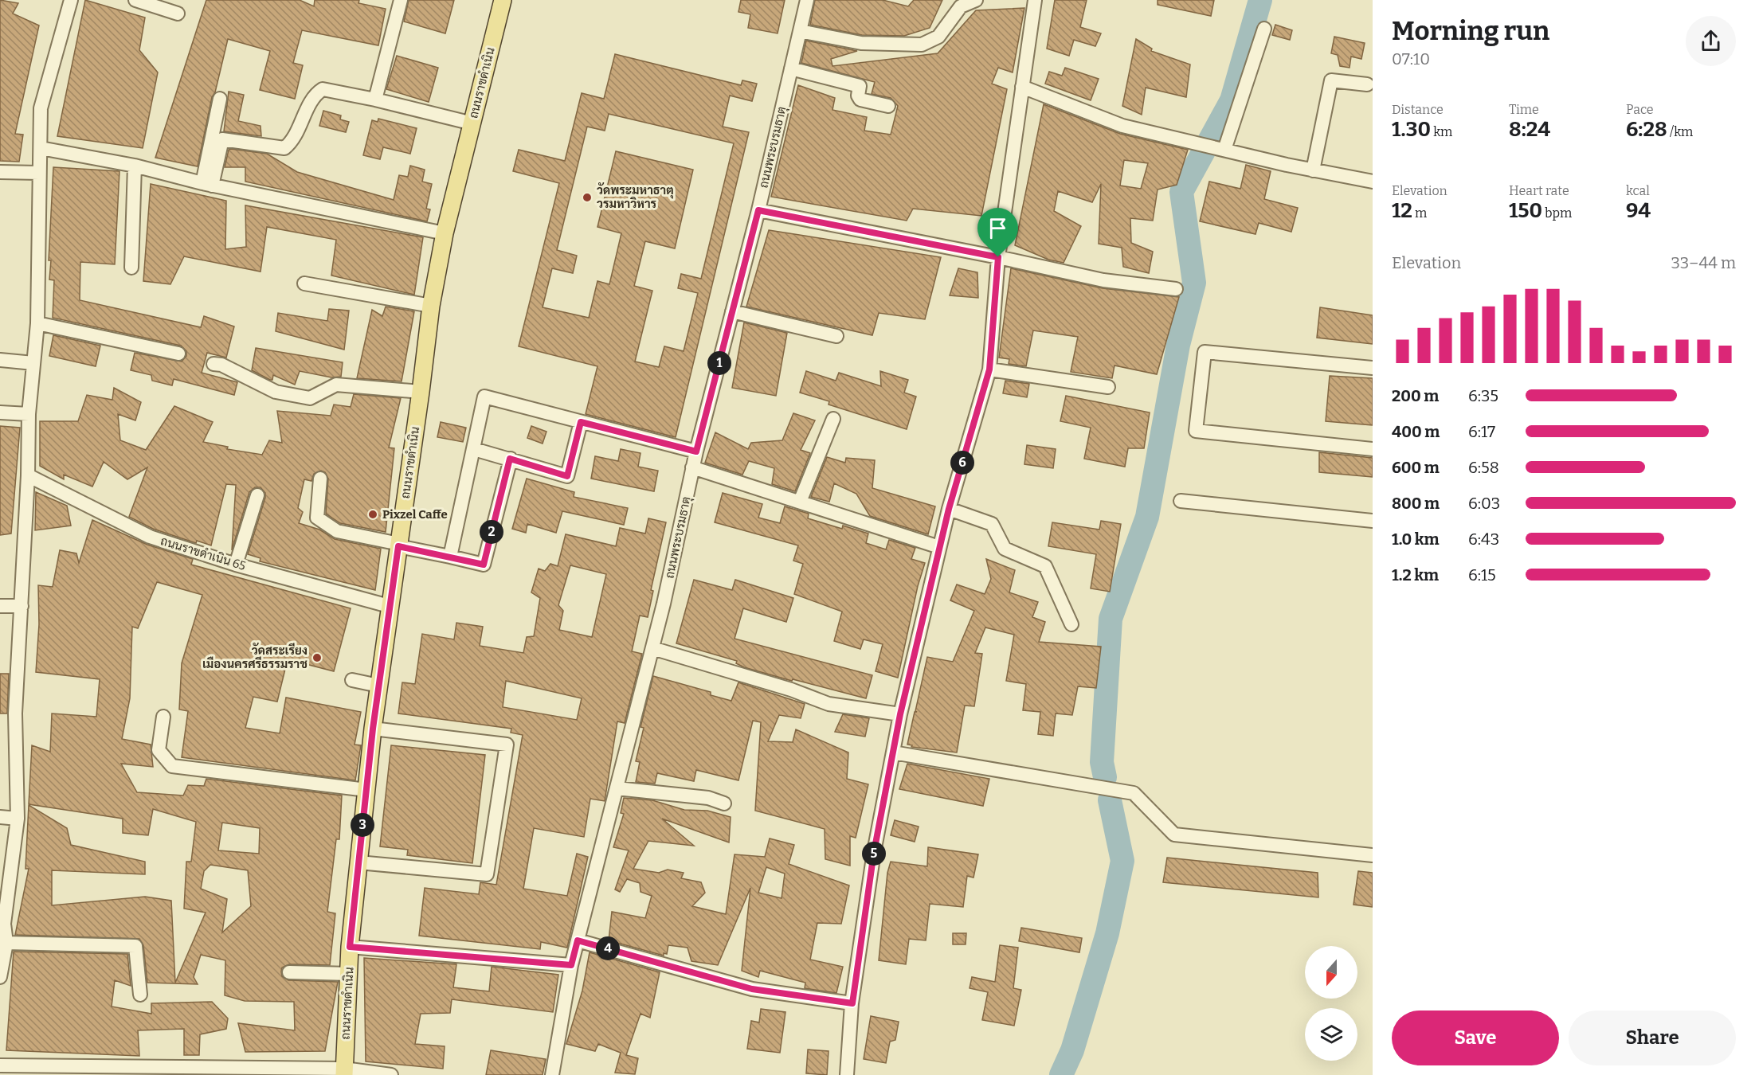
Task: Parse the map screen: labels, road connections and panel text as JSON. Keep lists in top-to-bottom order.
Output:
{
  "streets": {
    "main road": ["ถนนราขดำเนิน"],
    "street": ["ถนนพระบรมธาตุ", "ถนนราขดำเนิน 65"]
  },
  "crossings": [
    ["ถนนราขดำเนิน", "ถนนราขดำเนิน 65"]
  ],
  "places": ["วัดพระมหาธาตุ วรมหาวิหาร", "Pixzel Caffe", "วัดสระเรียง เมืองนครศรีธรรมราช"],
  "north": "bottom",
  "page": {
    "heading": ["Morning run", "07:10"],
    "stats": [
      ["Distance", "1.30 km"],
      ["Time", "8:24"],
      ["Pace", "6:28 /km"],
      ["Elevation", "12 m"],
      ["Heart rate", "150 bpm"],
      ["kcal", "94"]
    ],
    "chart": ["Elevation", "33–44 m"],
    "pins": [
      "1",
      "6",
      "2",
      "3",
      "5",
      "4"
    ],
    "list": [
      {
        "name": "200 m",
        "note": "6:35"
      },
      {
        "name": "400 m",
        "note": "6:17"
      },
      {
        "name": "600 m",
        "note": "6:58"
      },
      {
        "name": "800 m",
        "note": "6:03"
      },
      {
        "name": "1.0 km",
        "note": "6:43"
      },
      {
        "name": "1.2 km",
        "note": "6:15"
      }
    ],
    "buttons": ["Save", "Share"]
  }
}
